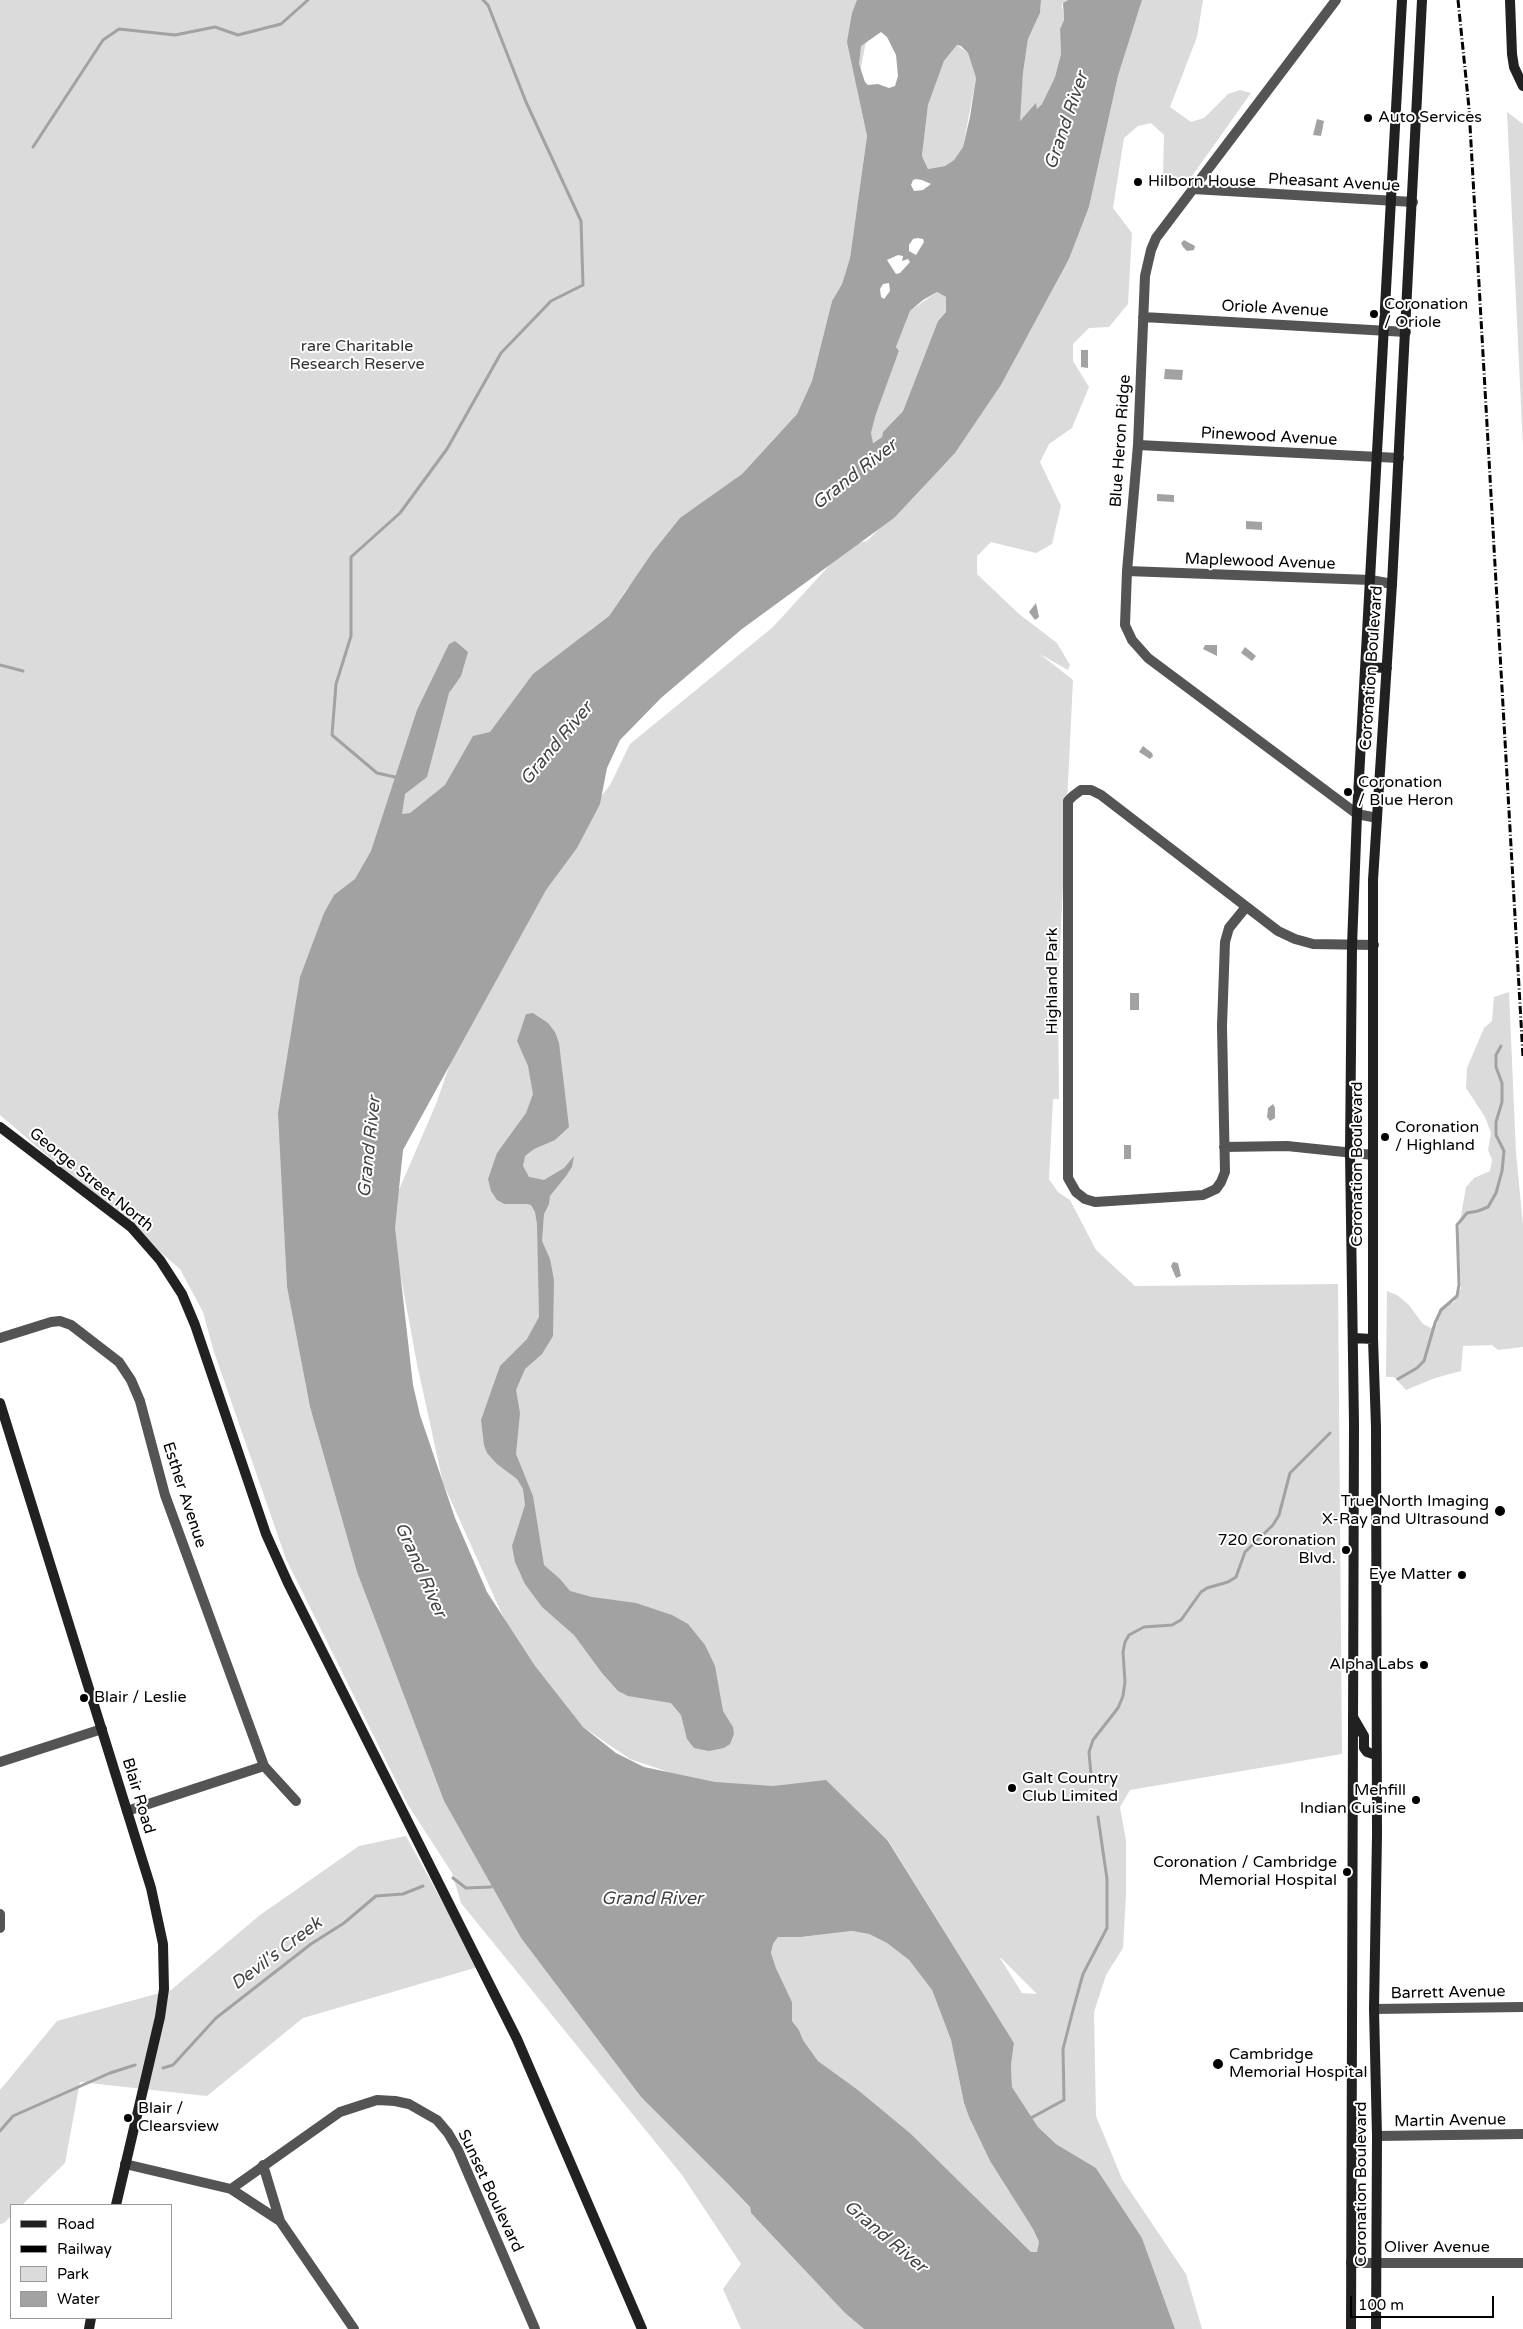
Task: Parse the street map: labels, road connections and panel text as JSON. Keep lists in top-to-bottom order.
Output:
{
  "streets": {
    "main road": ["Coronation Boulevard", "George Street North", "Blair Road"],
    "street": [
      "Pheasant Avenue",
      "Oriole Avenue",
      "Pinewood Avenue",
      "Blue Heron Ridge",
      "Maplewood Avenue",
      "Highland Park",
      "Esther Avenue",
      "Barrett Avenue",
      "Martin Avenue",
      "Sunset Boulevard",
      "Oliver Avenue"
    ]
  },
  "crossings": [
    ["Pheasant Avenue", "Blue Heron Ridge"],
    ["Pheasant Avenue", "Coronation Boulevard"],
    ["Oriole Avenue", "Blue Heron Ridge"],
    ["Oriole Avenue", "Coronation Boulevard"],
    ["Pinewood Avenue", "Blue Heron Ridge"],
    ["Pinewood Avenue", "Coronation Boulevard"],
    ["Blue Heron Ridge", "Maplewood Avenue"],
    ["Blue Heron Ridge", "Coronation Boulevard"],
    ["Maplewood Avenue", "Coronation Boulevard"],
    ["Coronation Boulevard", "Highland Park"],
    ["Coronation Boulevard", "Barrett Avenue"],
    ["Coronation Boulevard", "Martin Avenue"],
    ["Coronation Boulevard", "Oliver Avenue"]
  ],
  "water": ["Grand River", "Devil's Creek"],
  "parks": ["rare Charitable Research Reserve"],
  "places": [
    "Auto Services",
    "Hilborn House",
    "Coronation / Oriole",
    "Coronation / Blue Heron",
    "Coronation / Highland",
    "True North Imaging X-Ray and Ultrasound",
    "720 Coronation Blvd.",
    "Eye Matter",
    "Alpha Labs",
    "Blair / Leslie",
    "Galt Country Club Limited",
    "Mehfill Indian Cuisine",
    "Coronation / Cambridge Memorial Hospital",
    "Cambridge Memorial Hospital",
    "Blair / Clearsview"
  ],
  "legend": [
    "Road",
    "Railway",
    "Park",
    "Water"
  ],
  "scale_bar": "100 m"
}
